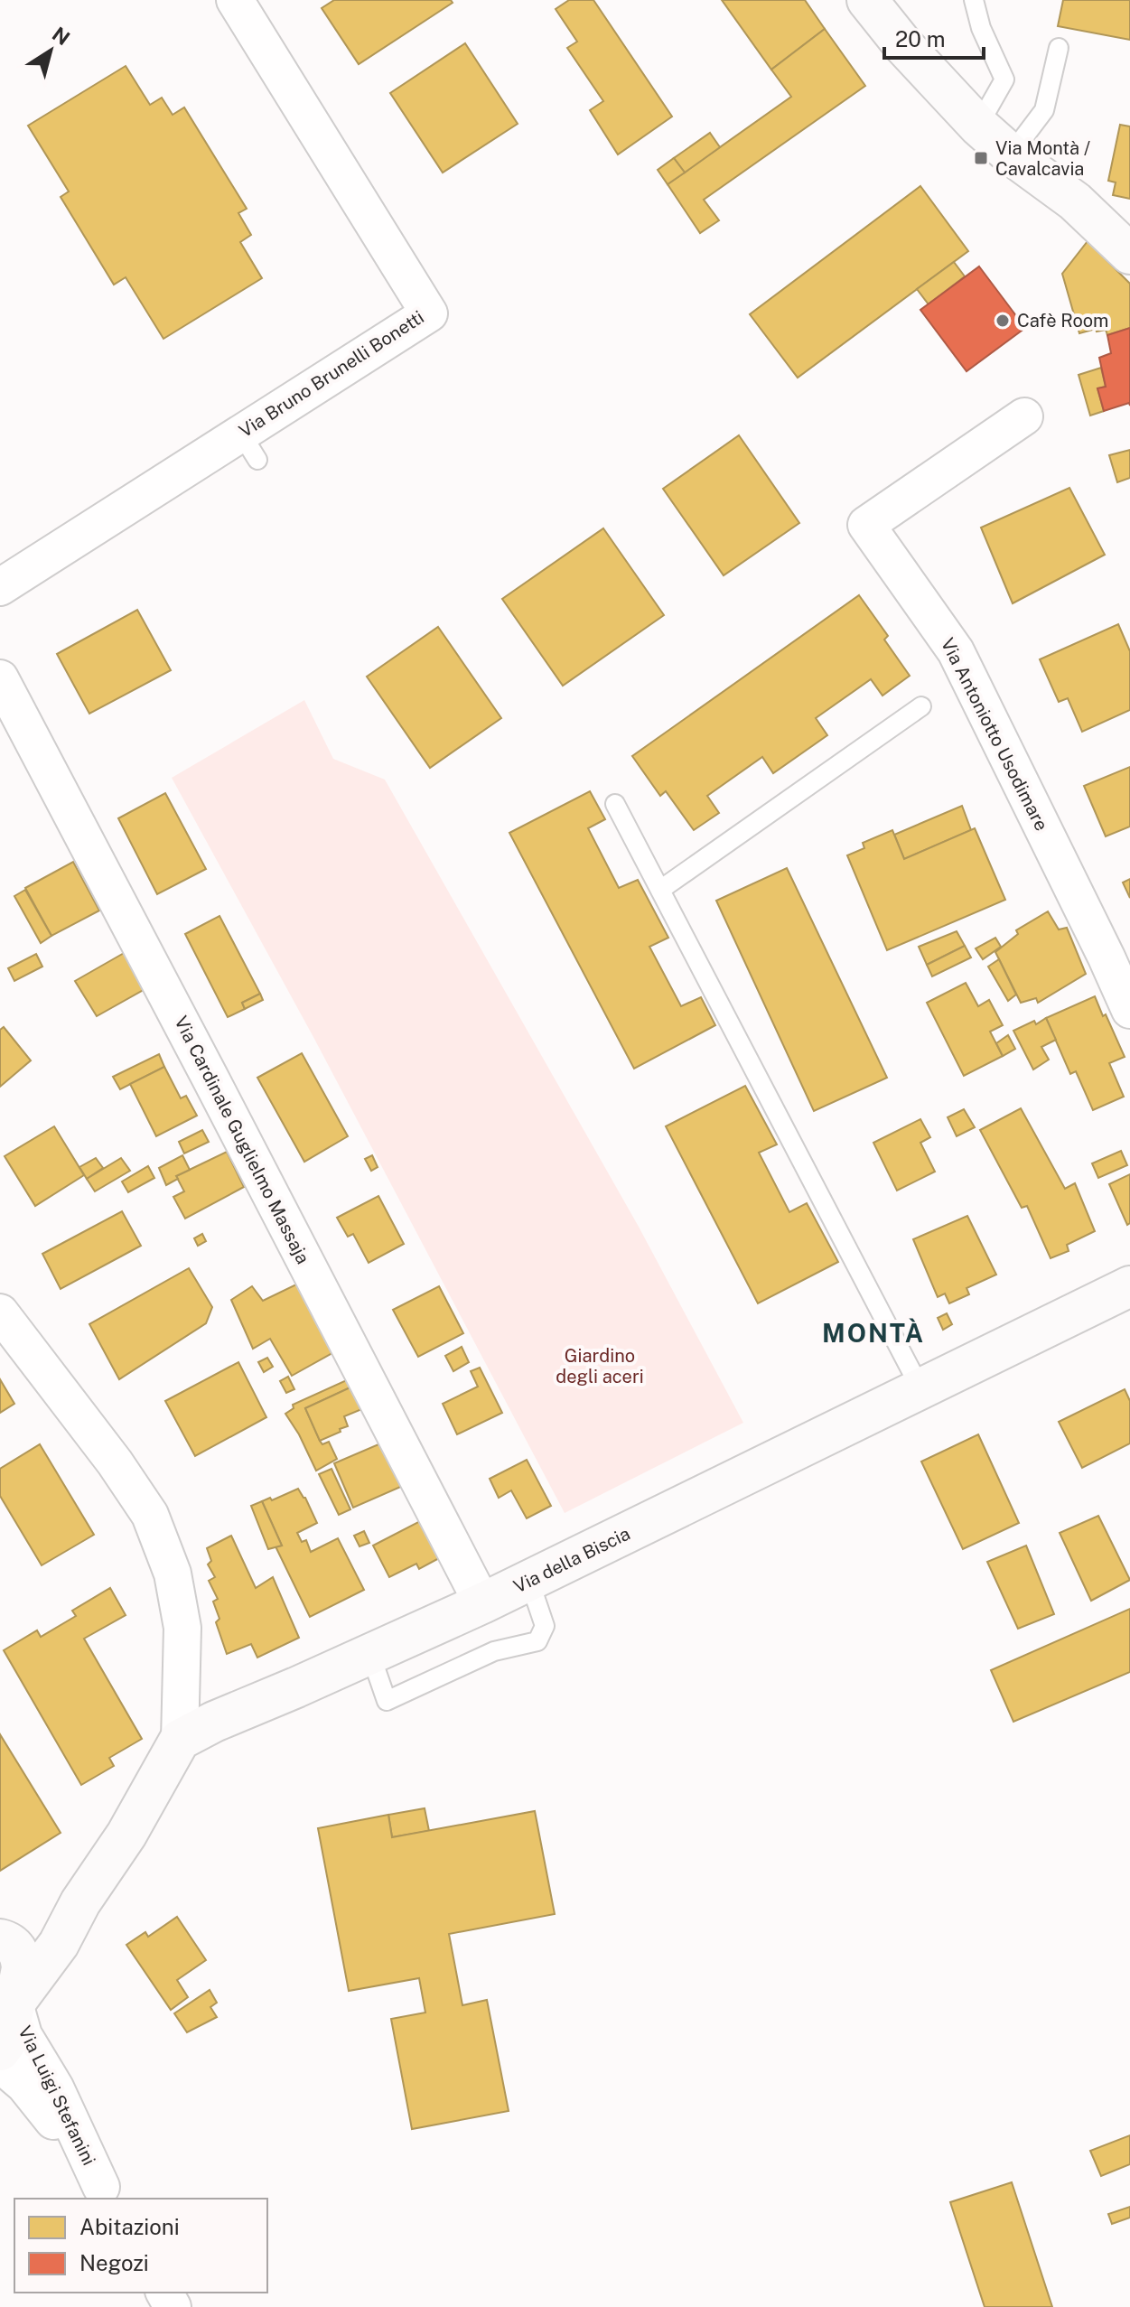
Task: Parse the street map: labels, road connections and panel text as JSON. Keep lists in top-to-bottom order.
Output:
{
  "streets": {
    "street": [
      "Via Bruno Brunelli Bonetti",
      "Via Antoniotto Usodimare",
      "Via Cardinale Guglielmo Massaja",
      "Via della Biscia",
      "Via Luigi Stefanini"
    ]
  },
  "crossings": [
    ["Via Cardinale Guglielmo Massaja", "Via della Biscia"]
  ],
  "districts": ["MONTÀ"],
  "parks": ["Giardino degli aceri"],
  "places": {
    "transit": ["Via Montà / Cavalcavia"],
    "other": ["Cafè Room"]
  },
  "legend": ["Abitazioni", "Negozi"],
  "scale_bar": "20 m",
  "north": "top right"
}
